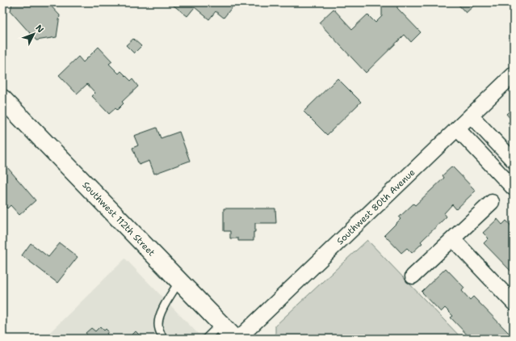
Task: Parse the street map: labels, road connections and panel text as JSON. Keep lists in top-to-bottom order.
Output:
{
  "streets": {
    "main road": ["Southwest 112th Street"],
    "street": ["Southwest 80th Avenue"]
  },
  "north": "top right"
}
